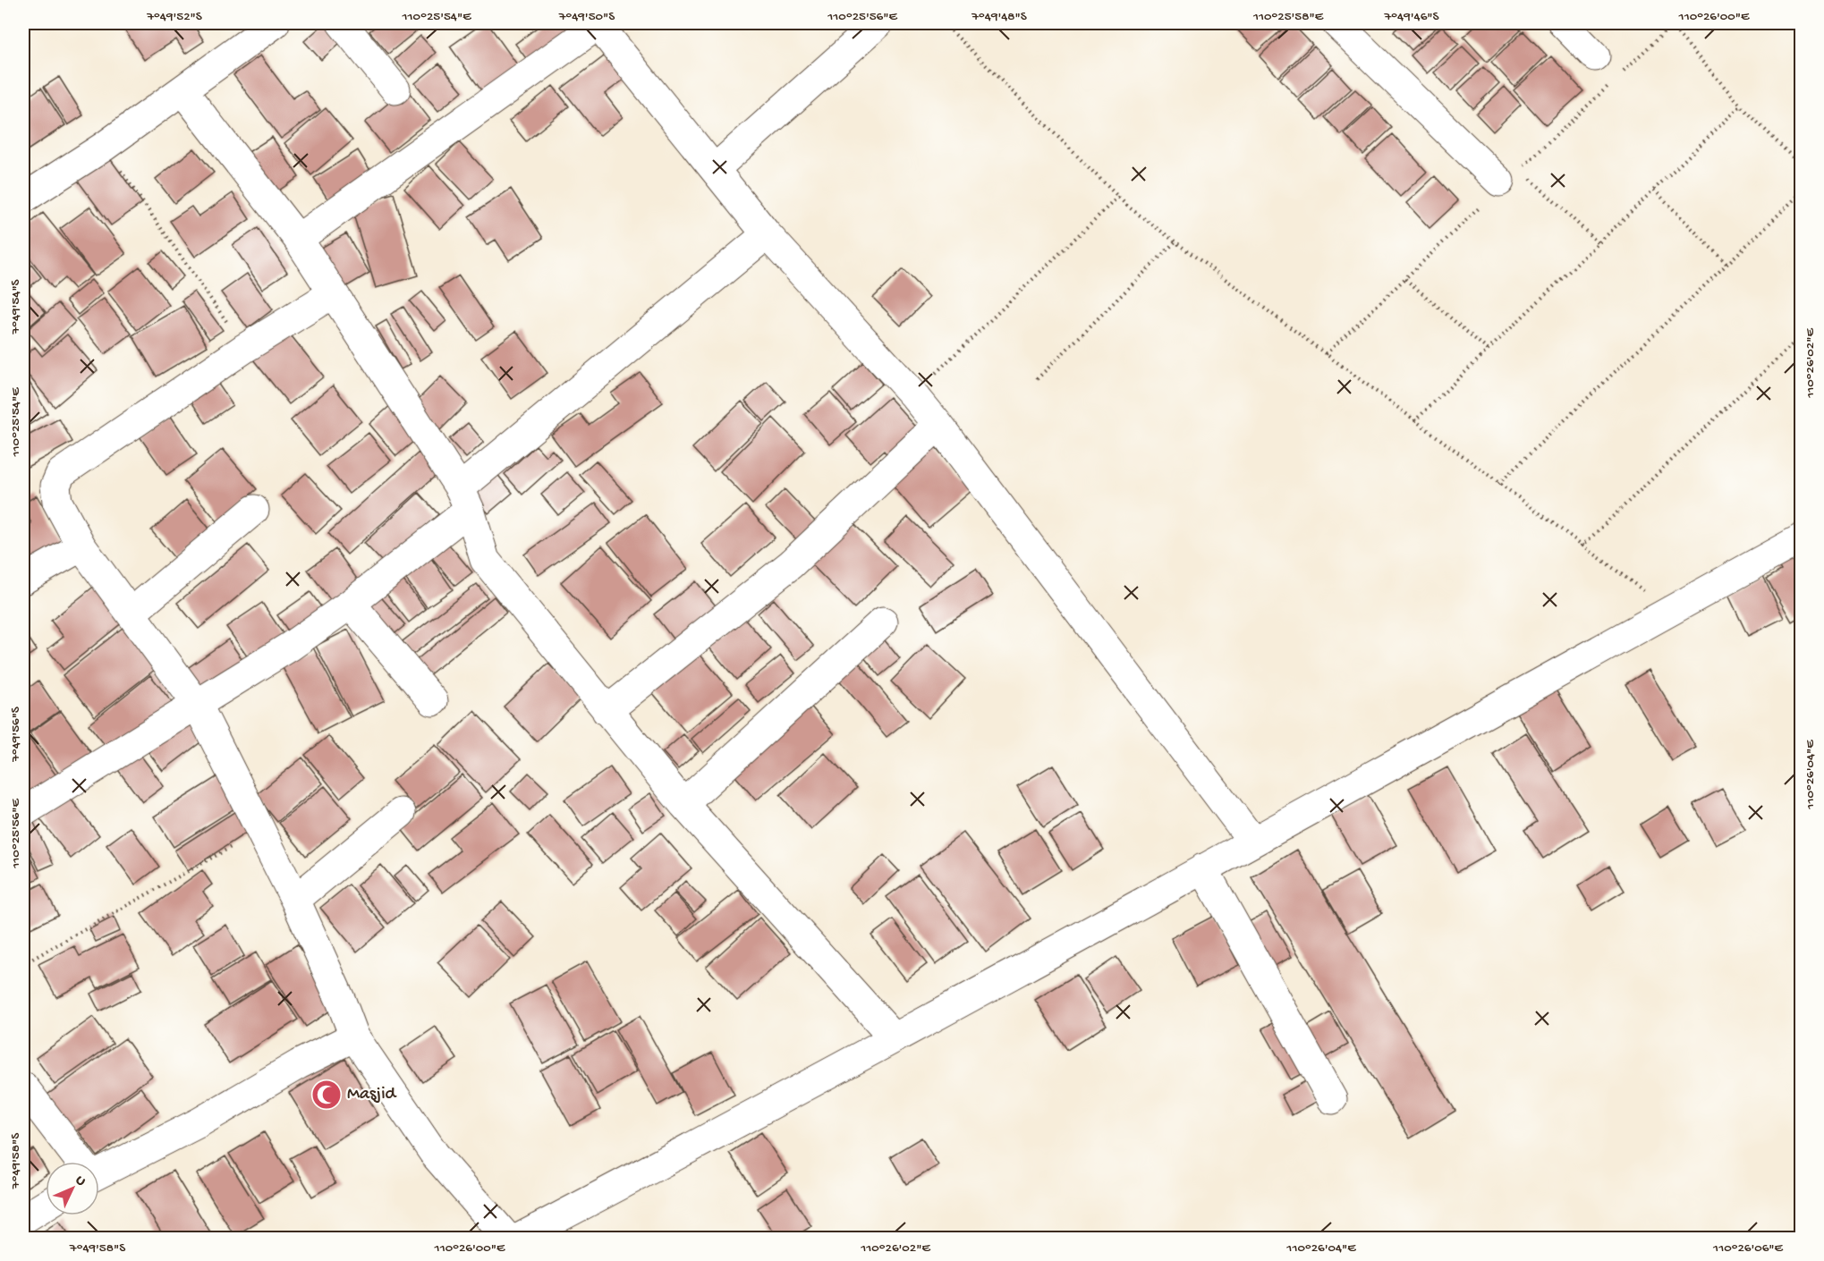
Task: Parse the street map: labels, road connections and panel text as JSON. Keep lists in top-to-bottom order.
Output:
{
  "places": {
    "mosque": ["Masjid"]
  },
  "north": "top right",
  "coordinates": [
    "7°49'52\"S",
    "110°25'54\"E",
    "7°49'50\"S",
    "110°25'56\"E",
    "7°49'48\"S",
    "110°25'58\"E",
    "7°49'46\"S",
    "110°26'00\"E",
    "7°49'54\"S",
    "110°26'02\"E",
    "7°49'56\"S",
    "110°26'04\"E",
    "7°49'58\"S",
    "110°26'06\"E"
  ]
}
